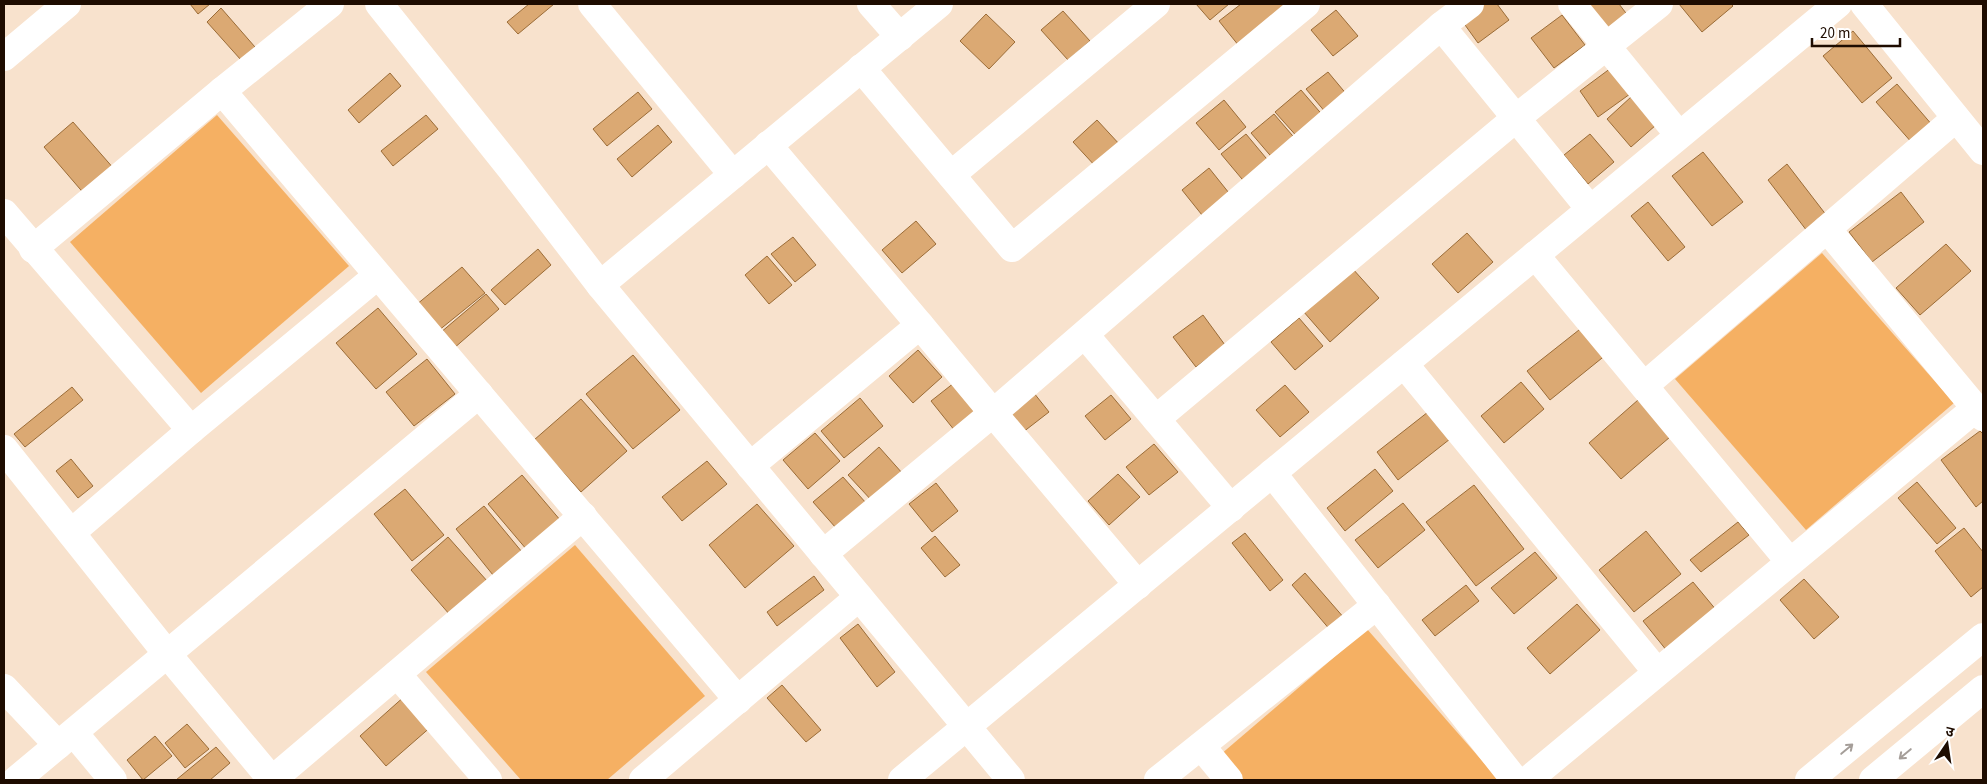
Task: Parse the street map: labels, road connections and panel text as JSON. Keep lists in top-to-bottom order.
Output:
{
  "scale_bar": "20 m",
  "north": "top"
}
